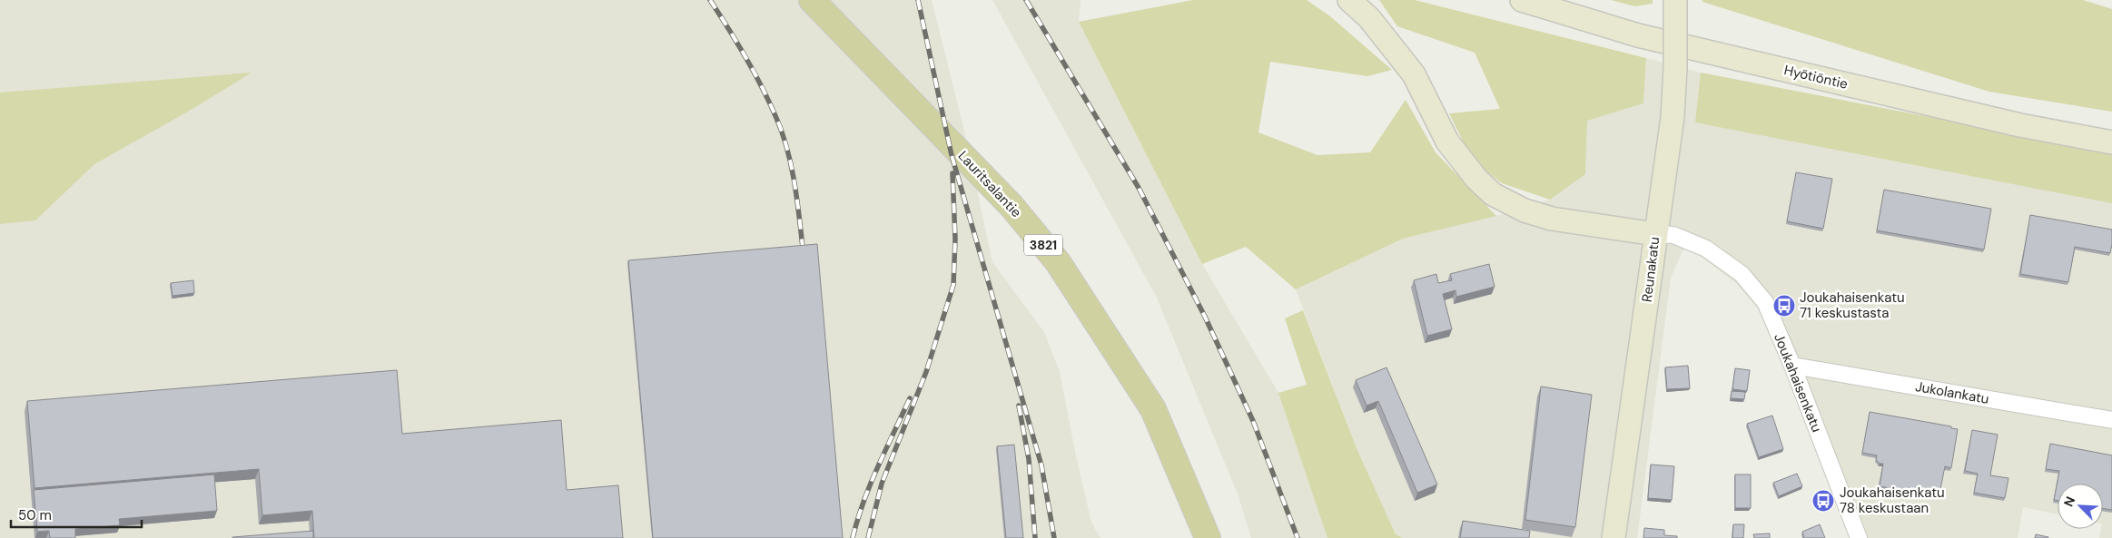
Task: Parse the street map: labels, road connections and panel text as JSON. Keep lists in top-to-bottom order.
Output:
{
  "streets": {
    "main road": [
      "Hyötiöntie",
      "Lauritsalantie",
      "3821",
      "Reunakatu"
    ],
    "street": ["Joukahaisenkatu", "Jukolankatu"]
  },
  "crossings": [
    ["Reunakatu", "Joukahaisenkatu"],
    ["Joukahaisenkatu", "Jukolankatu"]
  ],
  "places": {
    "bus stop": ["Joukahaisenkatu 71 keskustasta", "Joukahaisenkatu 78 keskustaan"]
  },
  "scale_bar": "50 m",
  "north": "top left"
}
